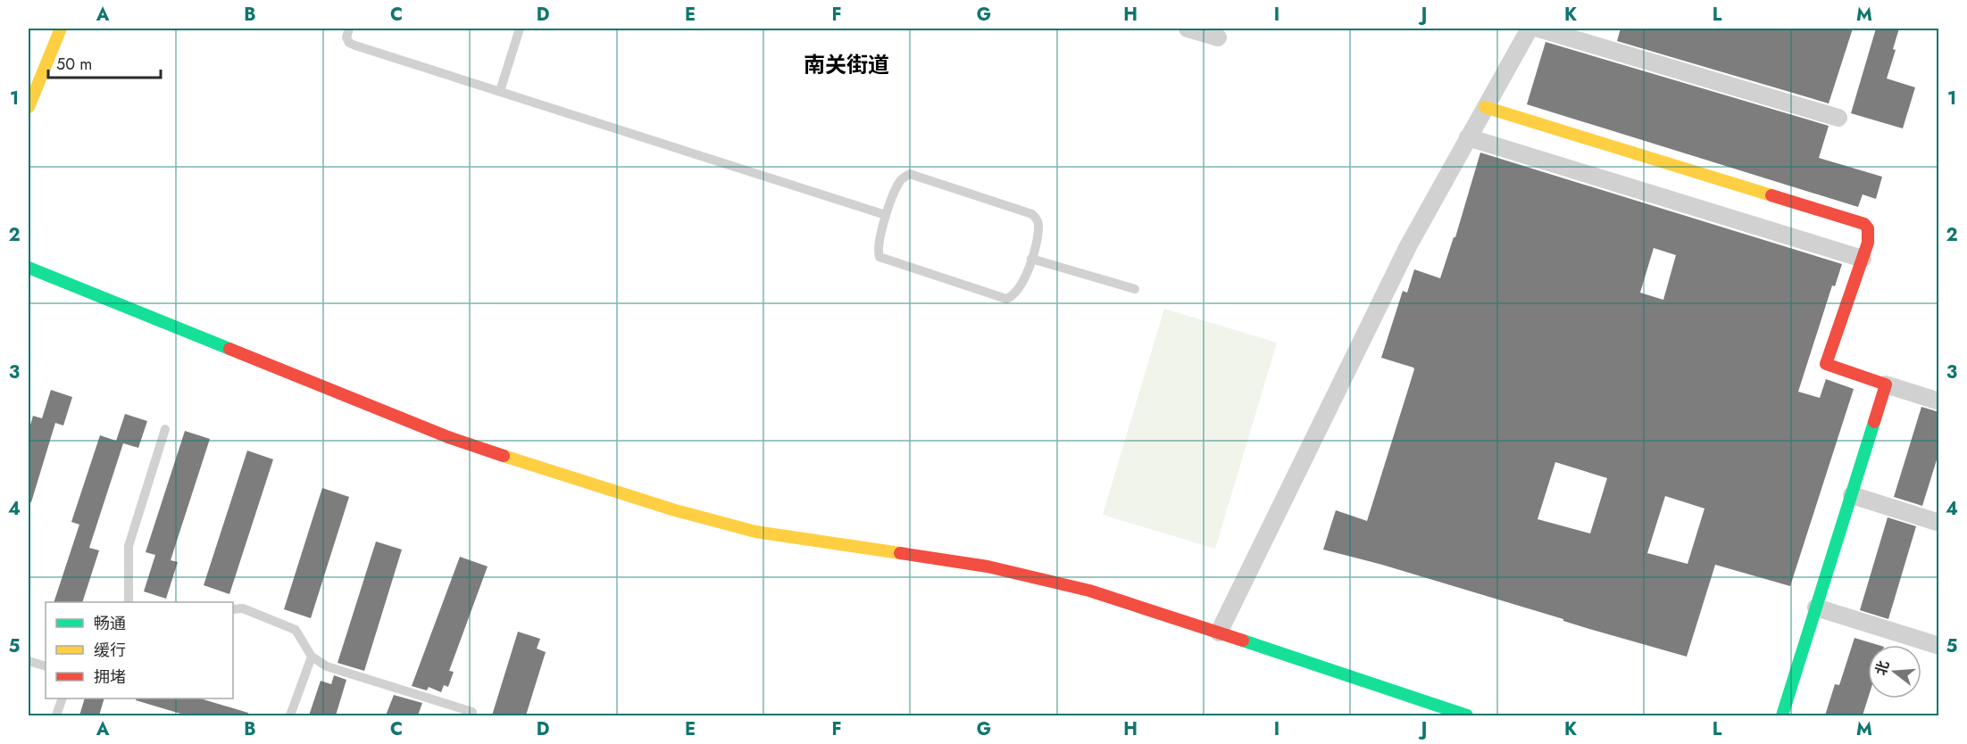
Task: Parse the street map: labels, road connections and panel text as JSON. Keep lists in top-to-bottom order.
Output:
{
  "districts": ["南关街道"],
  "legend": ["畅通", "缓行", "拥堵"],
  "scale_bar": "50 m",
  "north": "left",
  "grid": {
    "columns": [
      "A",
      "B",
      "C",
      "D",
      "E",
      "F",
      "G",
      "H",
      "I",
      "J",
      "K",
      "L",
      "M"
    ],
    "rows": [
      "1",
      "2",
      "3",
      "4",
      "5"
    ]
  }
}
